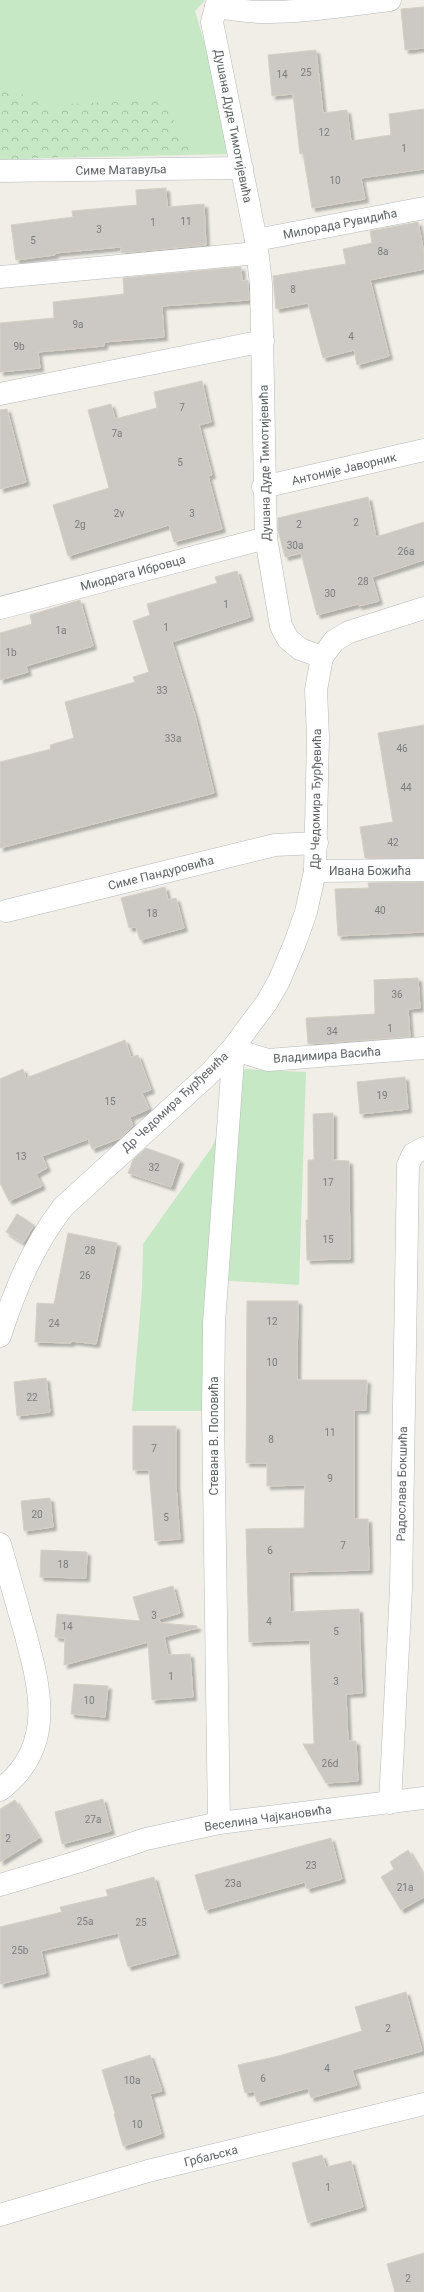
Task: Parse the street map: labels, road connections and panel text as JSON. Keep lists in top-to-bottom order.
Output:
{
  "streets": {
    "street": [
      "Душана Дуде Тимотијевића",
      "Симе Матавуља",
      "Милорада Рувидића",
      "Антоније Јаворник",
      "Миодрага Ибровца",
      "Др Чедомира Ђурђевића",
      "Ивана Божића",
      "Симе Пандуровића",
      "Владимира Васића",
      "Стевана В. Поповића",
      "Радослава Бокшића",
      "Веселина Чајкановића",
      "Грбаљска"
    ]
  },
  "crossings": [
    ["Душана Дуде Тимотијевића", "Симе Матавуља"],
    ["Душана Дуде Тимотијевића", "Милорада Рувидића"],
    ["Душана Дуде Тимотијевића", "Антоније Јаворник"],
    ["Душана Дуде Тимотијевића", "Миодрага Ибровца"],
    ["Душана Дуде Тимотијевића", "Др Чедомира Ђурђевића"],
    ["Др Чедомира Ђурђевића", "Ивана Божића"],
    ["Др Чедомира Ђурђевића", "Симе Пандуровића"],
    ["Др Чедомира Ђурђевића", "Владимира Васића"],
    ["Др Чедомира Ђурђевића", "Стевана В. Поповића"],
    ["Владимира Васића", "Стевана В. Поповића"],
    ["Стевана В. Поповића", "Веселина Чајкановића"],
    ["Радослава Бокшића", "Веселина Чајкановића"]
  ],
  "house_numbers": [
    "25",
    "14",
    "12",
    "1",
    "10",
    "11",
    "1",
    "3",
    "5",
    "8a",
    "8",
    "9a",
    "4",
    "9b",
    "7",
    "7a",
    "5",
    "2v",
    "3",
    "2",
    "2g",
    "2",
    "30a",
    "26a",
    "28",
    "30",
    "1",
    "1",
    "1a",
    "1b",
    "33",
    "33a",
    "46",
    "44",
    "42",
    "40",
    "18",
    "36",
    "1",
    "34",
    "19",
    "15",
    "13",
    "32",
    "17",
    "15",
    "28",
    "26",
    "12",
    "24",
    "10",
    "22",
    "11",
    "8",
    "7",
    "9",
    "20",
    "5",
    "7",
    "6",
    "18",
    "3",
    "4",
    "14",
    "5",
    "1",
    "3",
    "10",
    "26d",
    "27a",
    "2",
    "23",
    "23a",
    "21a",
    "25a",
    "25",
    "25b",
    "2",
    "4",
    "6",
    "10a",
    "10",
    "1",
    "2"
  ]
}
